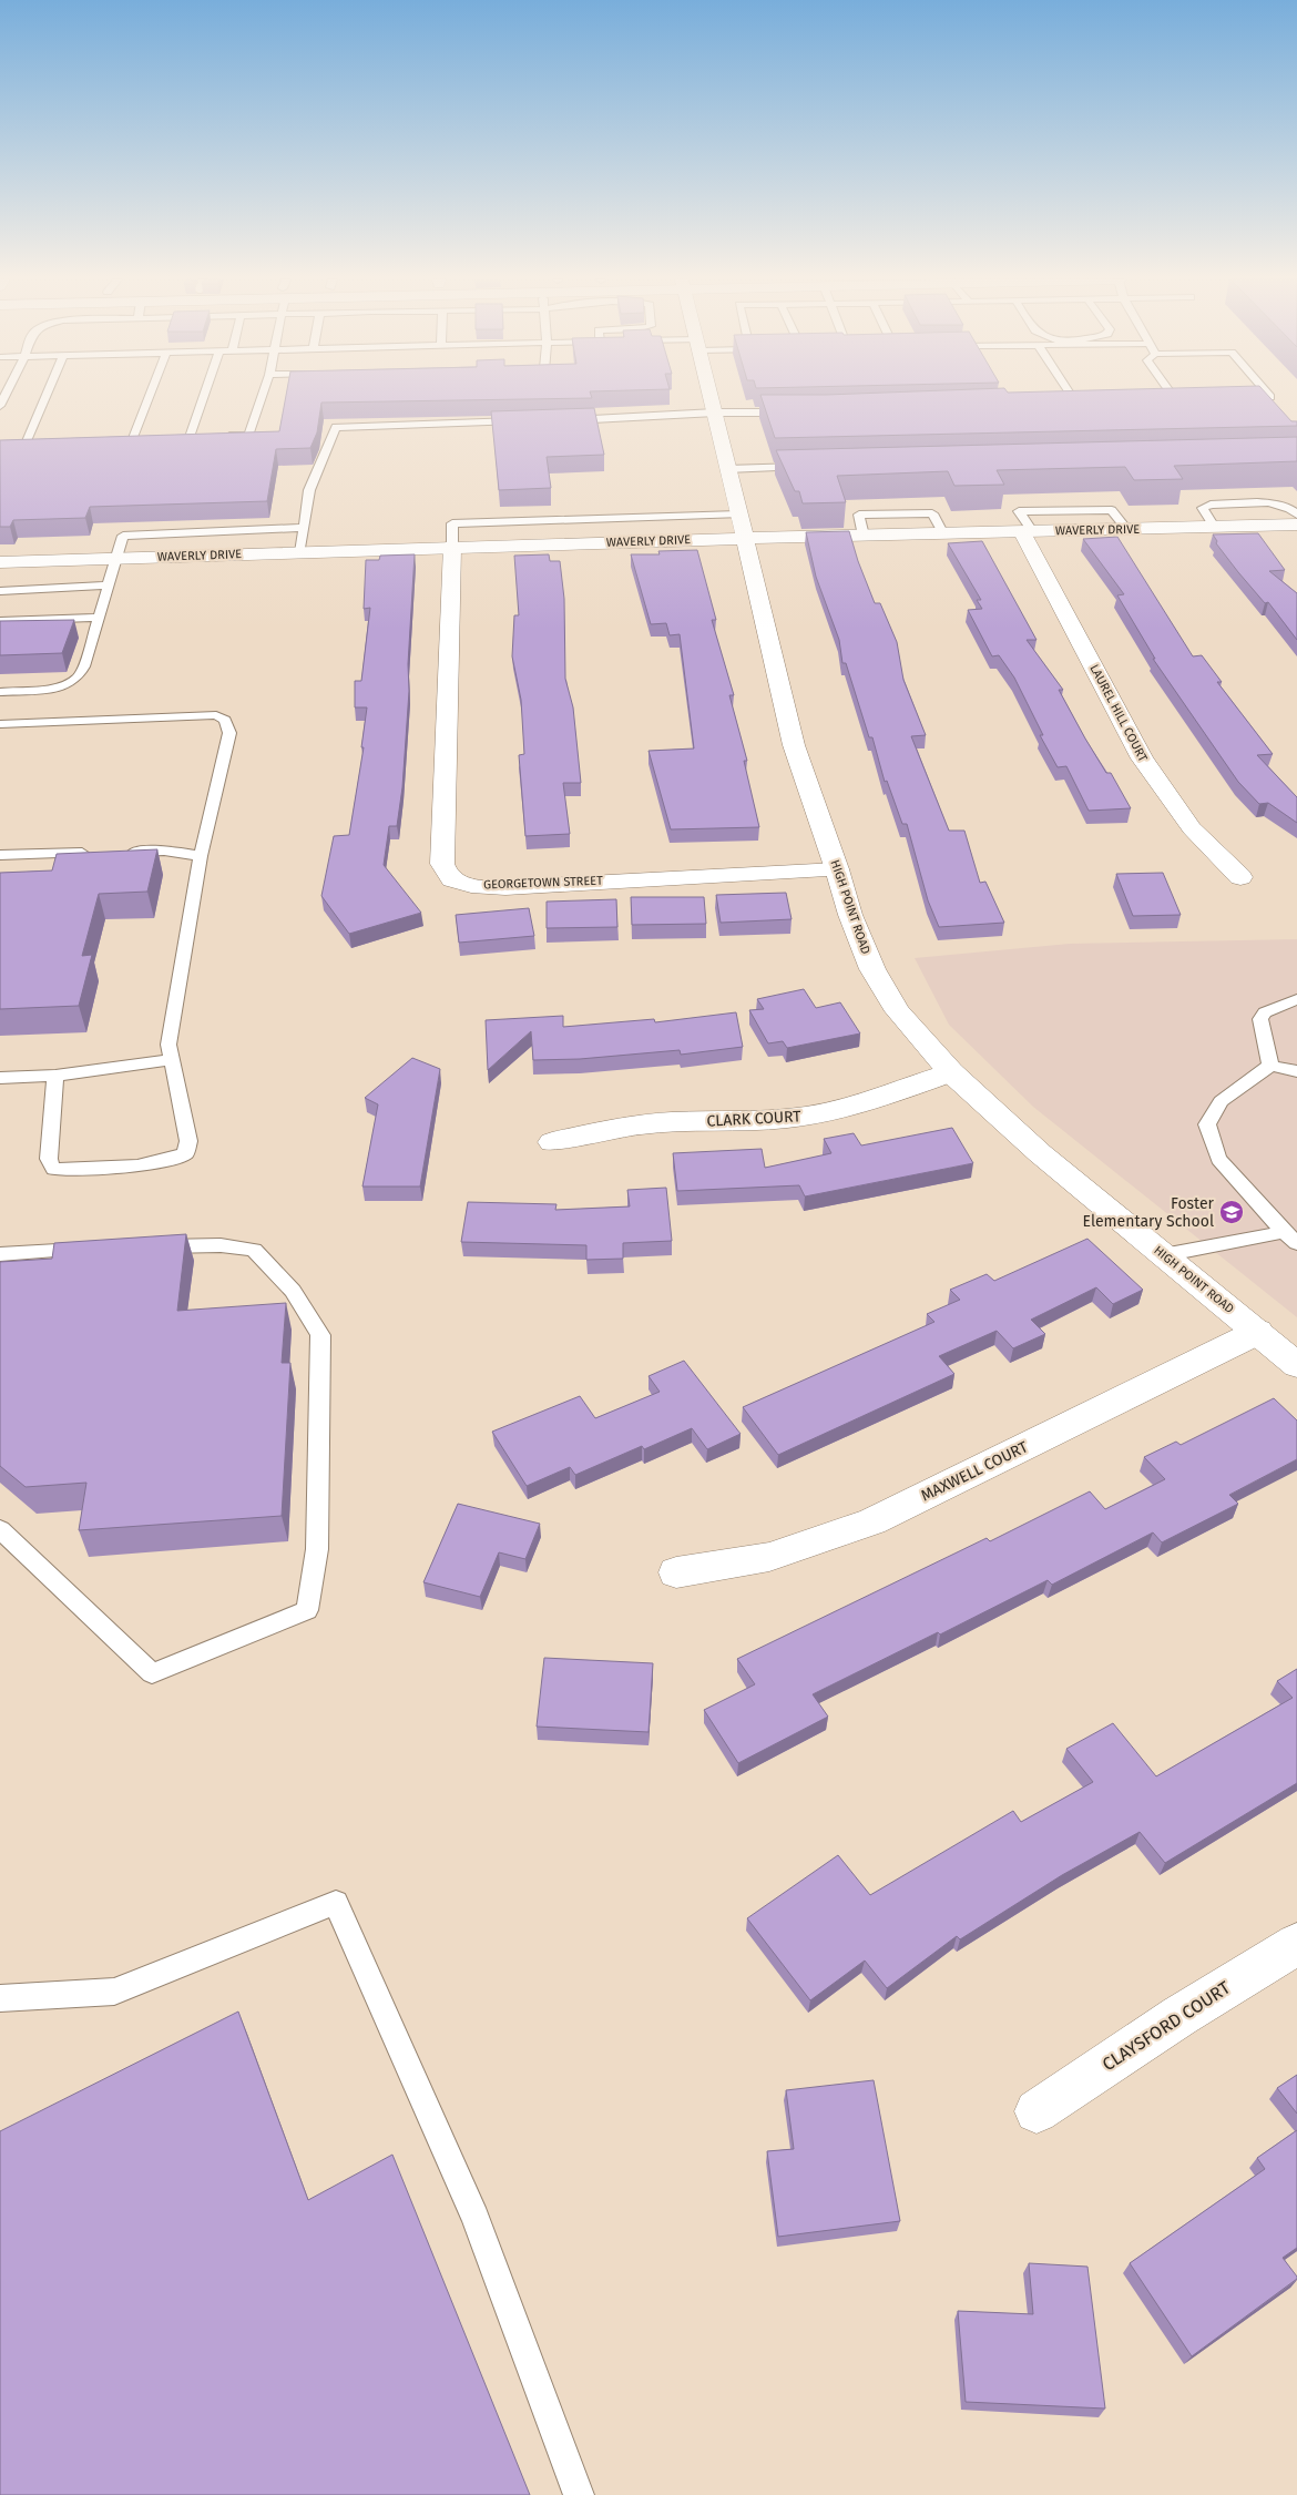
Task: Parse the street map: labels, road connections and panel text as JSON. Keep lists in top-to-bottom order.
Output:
{
  "streets": {
    "street": [
      "WAVERLY DRIVE",
      "LAUREL HILL COURT",
      "GEORGETOWN STREET",
      "HIGH POINT ROAD",
      "CLARK COURT",
      "MAXWELL COURT",
      "CLAYSFORD COURT"
    ]
  },
  "crossings": [
    ["WAVERLY DRIVE", "LAUREL HILL COURT"],
    ["WAVERLY DRIVE", "GEORGETOWN STREET"],
    ["WAVERLY DRIVE", "HIGH POINT ROAD"],
    ["GEORGETOWN STREET", "HIGH POINT ROAD"],
    ["HIGH POINT ROAD", "CLARK COURT"],
    ["HIGH POINT ROAD", "MAXWELL COURT"]
  ],
  "places": {
    "school or university": ["Foster Elementary School"]
  }
}
